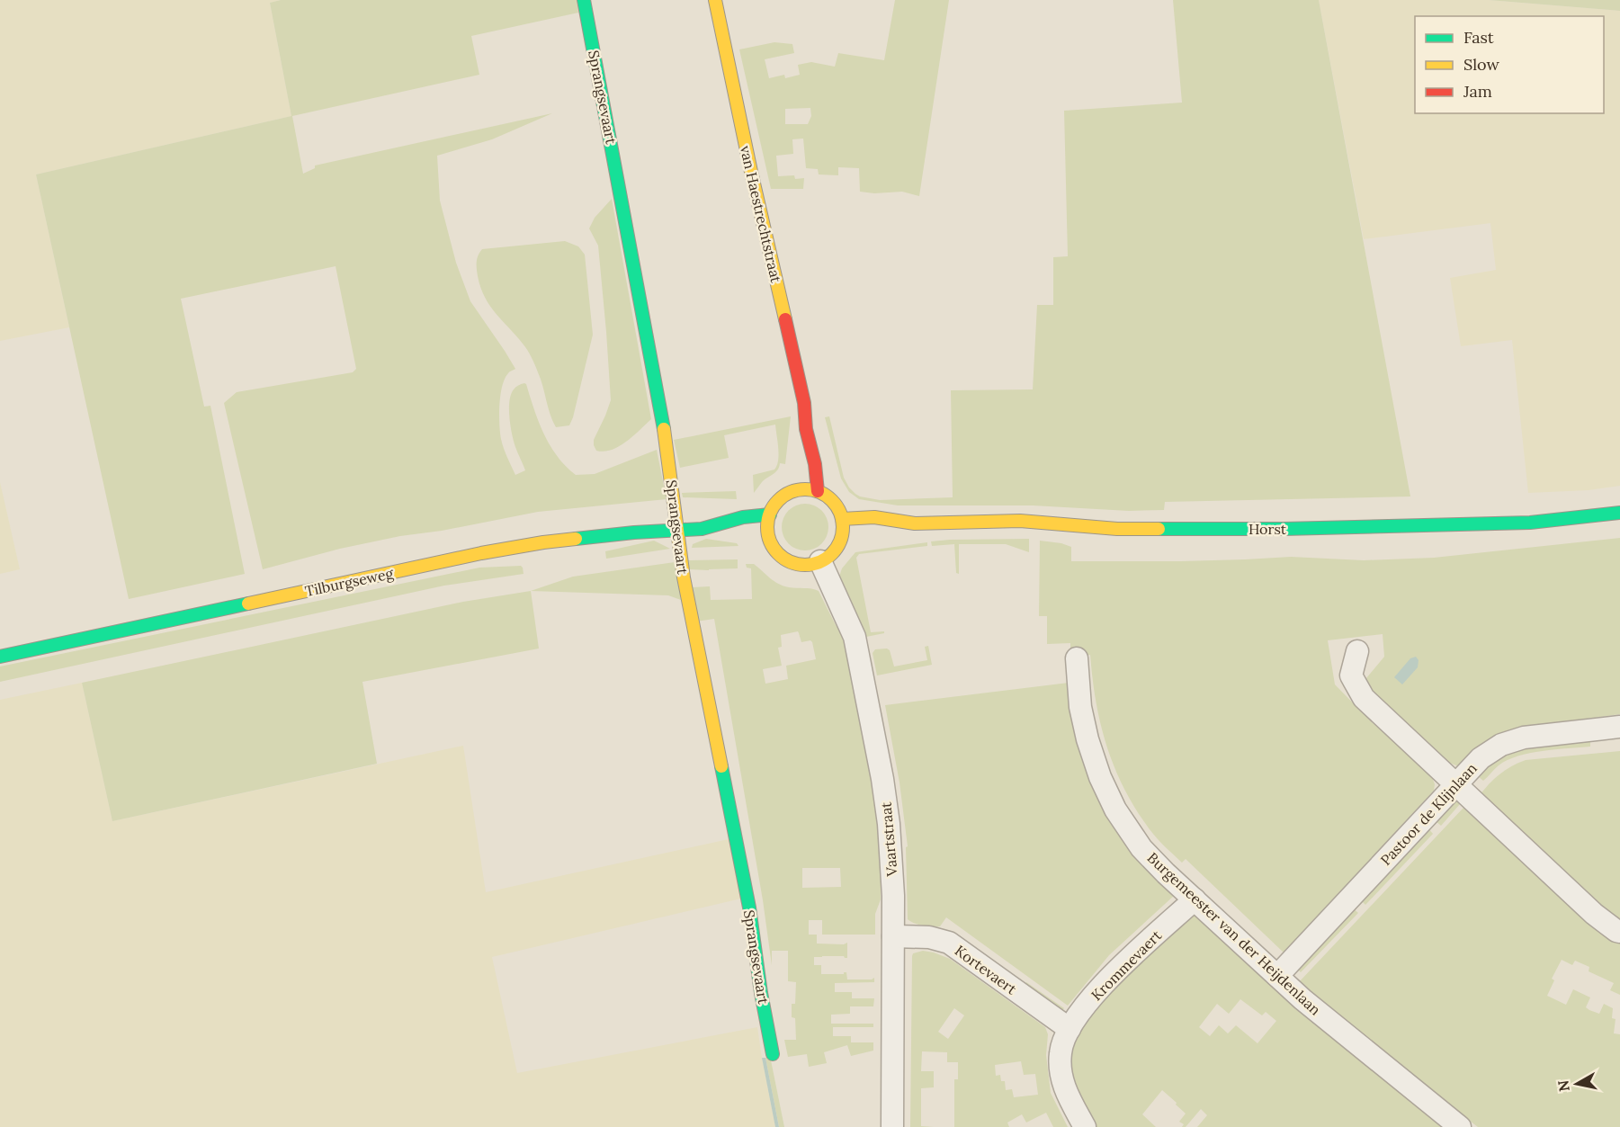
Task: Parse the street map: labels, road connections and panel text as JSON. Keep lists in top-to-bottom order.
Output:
{
  "streets": {
    "street": [
      "Sprangsevaart",
      "van Haestrechtstraat",
      "Horst",
      "Tilburgseweg",
      "Pastoor de Klijnlaan",
      "Vaartstraat",
      "Burgemeester van der Heijdenlaan",
      "Krommevaert",
      "Kortevaert"
    ]
  },
  "crossings": [
    ["Sprangsevaart", "Tilburgseweg"],
    ["van Haestrechtstraat", "Horst"],
    ["van Haestrechtstraat", "Tilburgseweg"],
    ["van Haestrechtstraat", "Vaartstraat"],
    ["Horst", "Tilburgseweg"],
    ["Horst", "Vaartstraat"],
    ["Tilburgseweg", "Vaartstraat"],
    ["Pastoor de Klijnlaan", "Burgemeester van der Heijdenlaan"],
    ["Vaartstraat", "Kortevaert"],
    ["Burgemeester van der Heijdenlaan", "Krommevaert"],
    ["Krommevaert", "Kortevaert"]
  ],
  "legend": ["Fast", "Slow", "Jam"],
  "north": "left"
}
